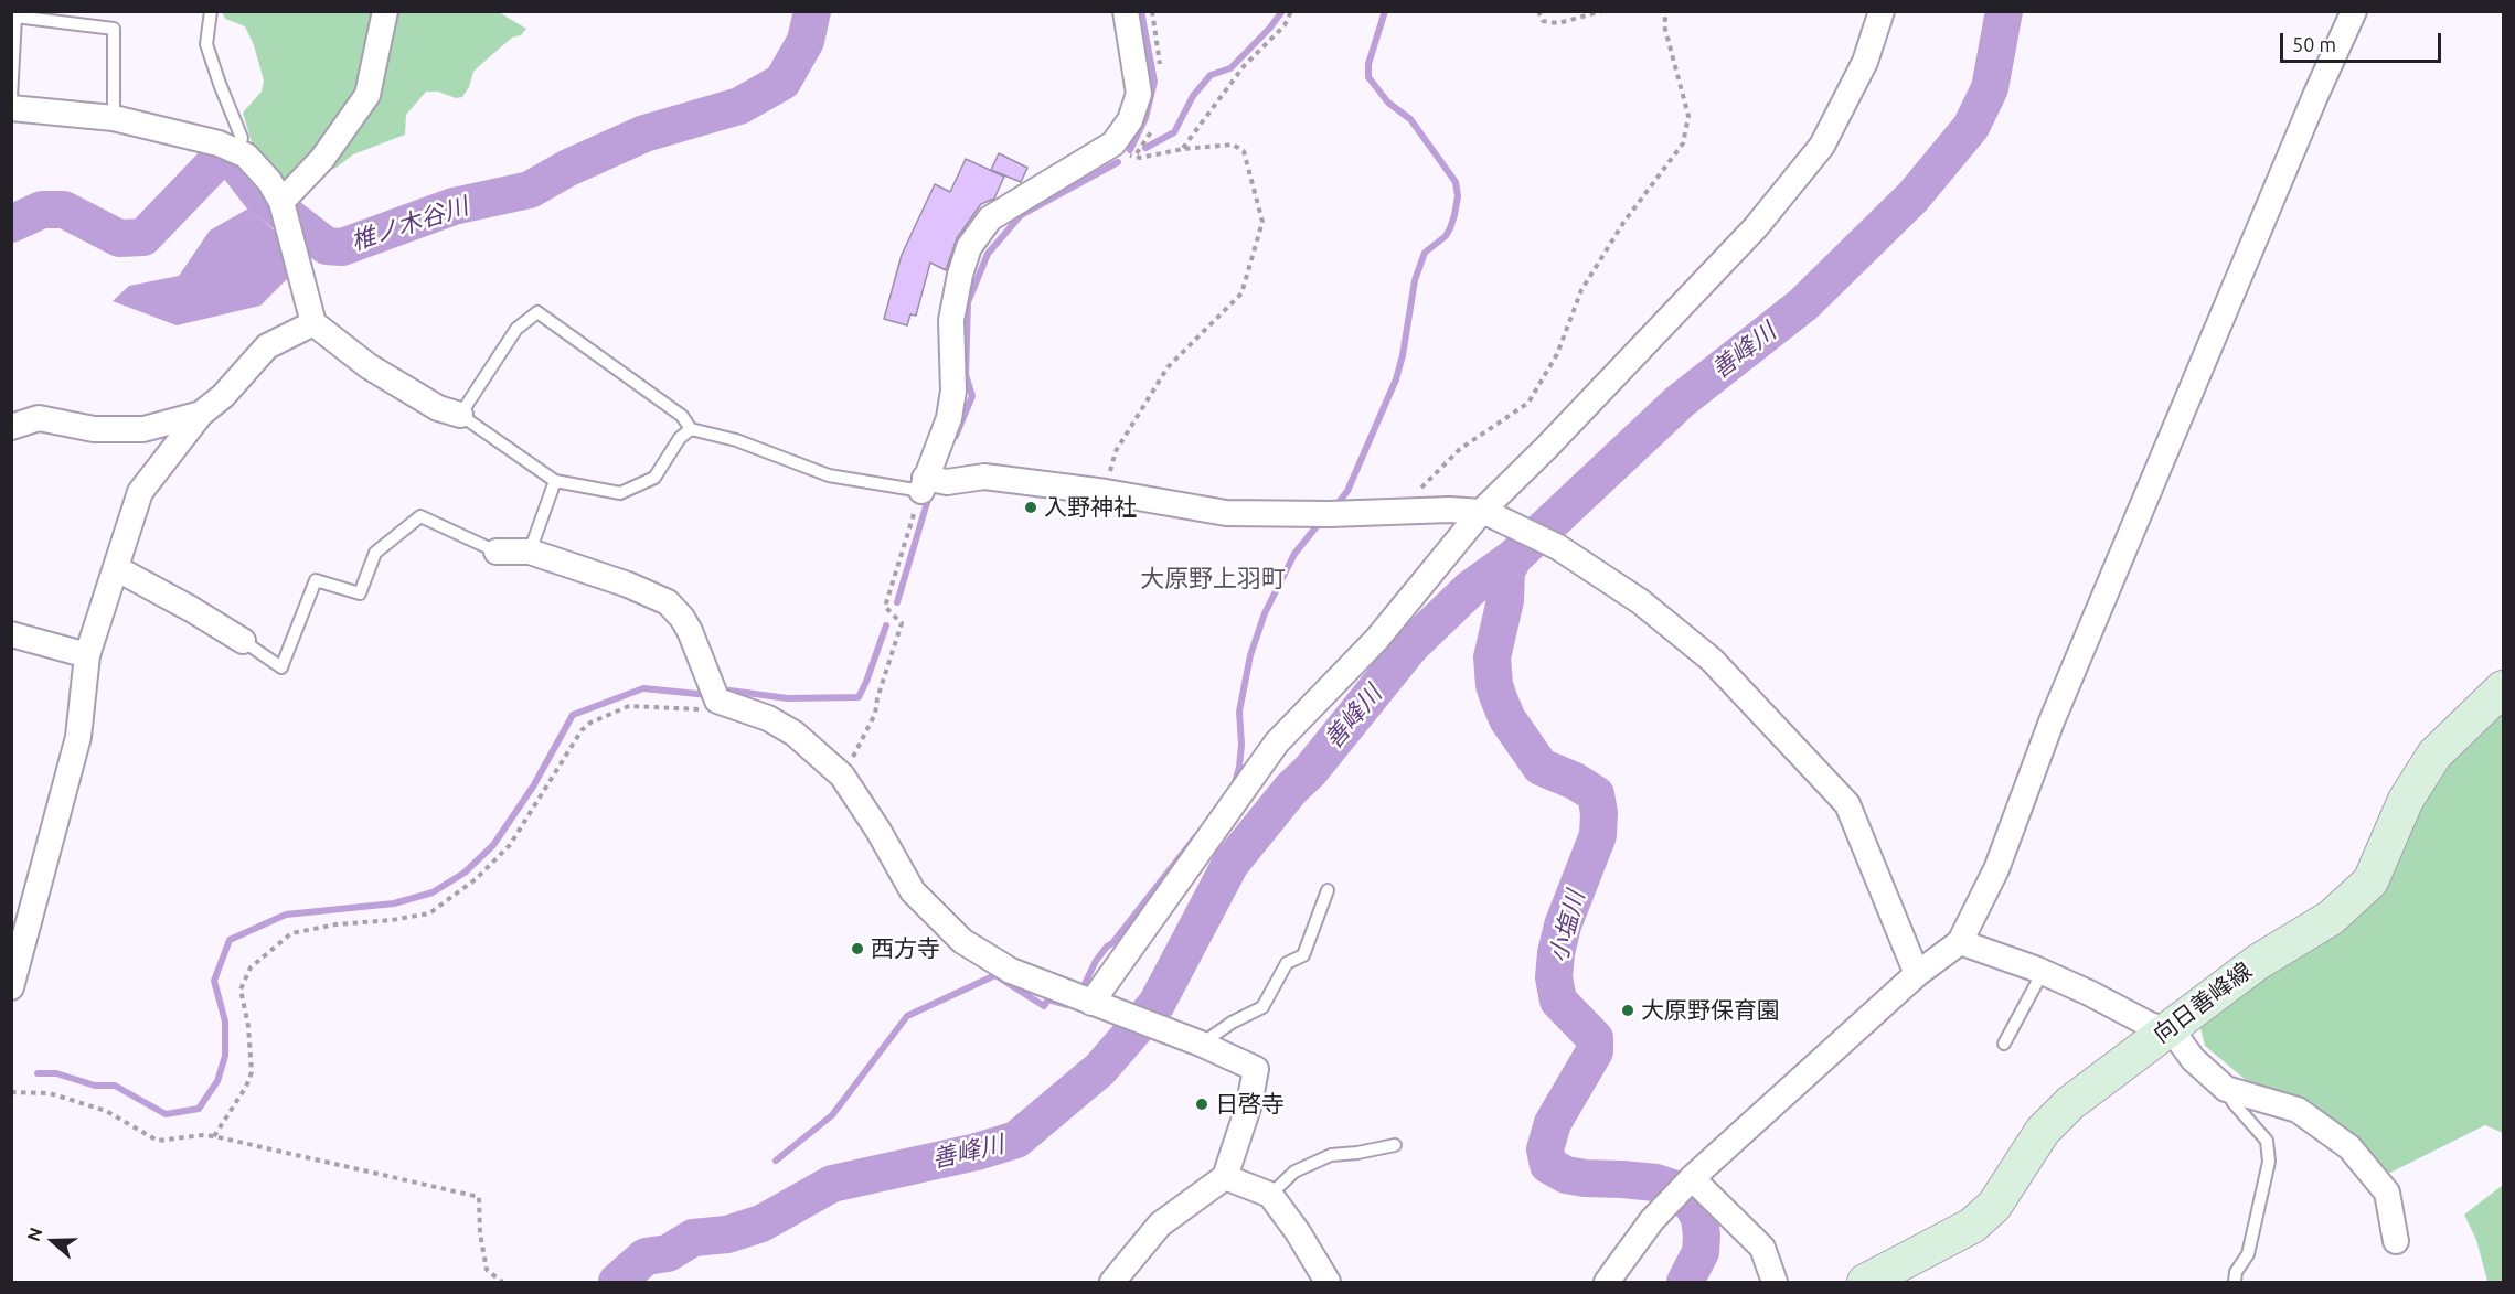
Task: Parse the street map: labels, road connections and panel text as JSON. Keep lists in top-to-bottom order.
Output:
{
  "streets": {
    "main road": ["向日善峰線"]
  },
  "districts": ["大原野上羽町"],
  "water": ["椎ノ木谷川", "善峰川", "小塩川"],
  "places": [
    "入野神社",
    "西方寺",
    "大原野保育園",
    "日啓寺"
  ],
  "scale_bar": "50 m",
  "north": "left"
}
